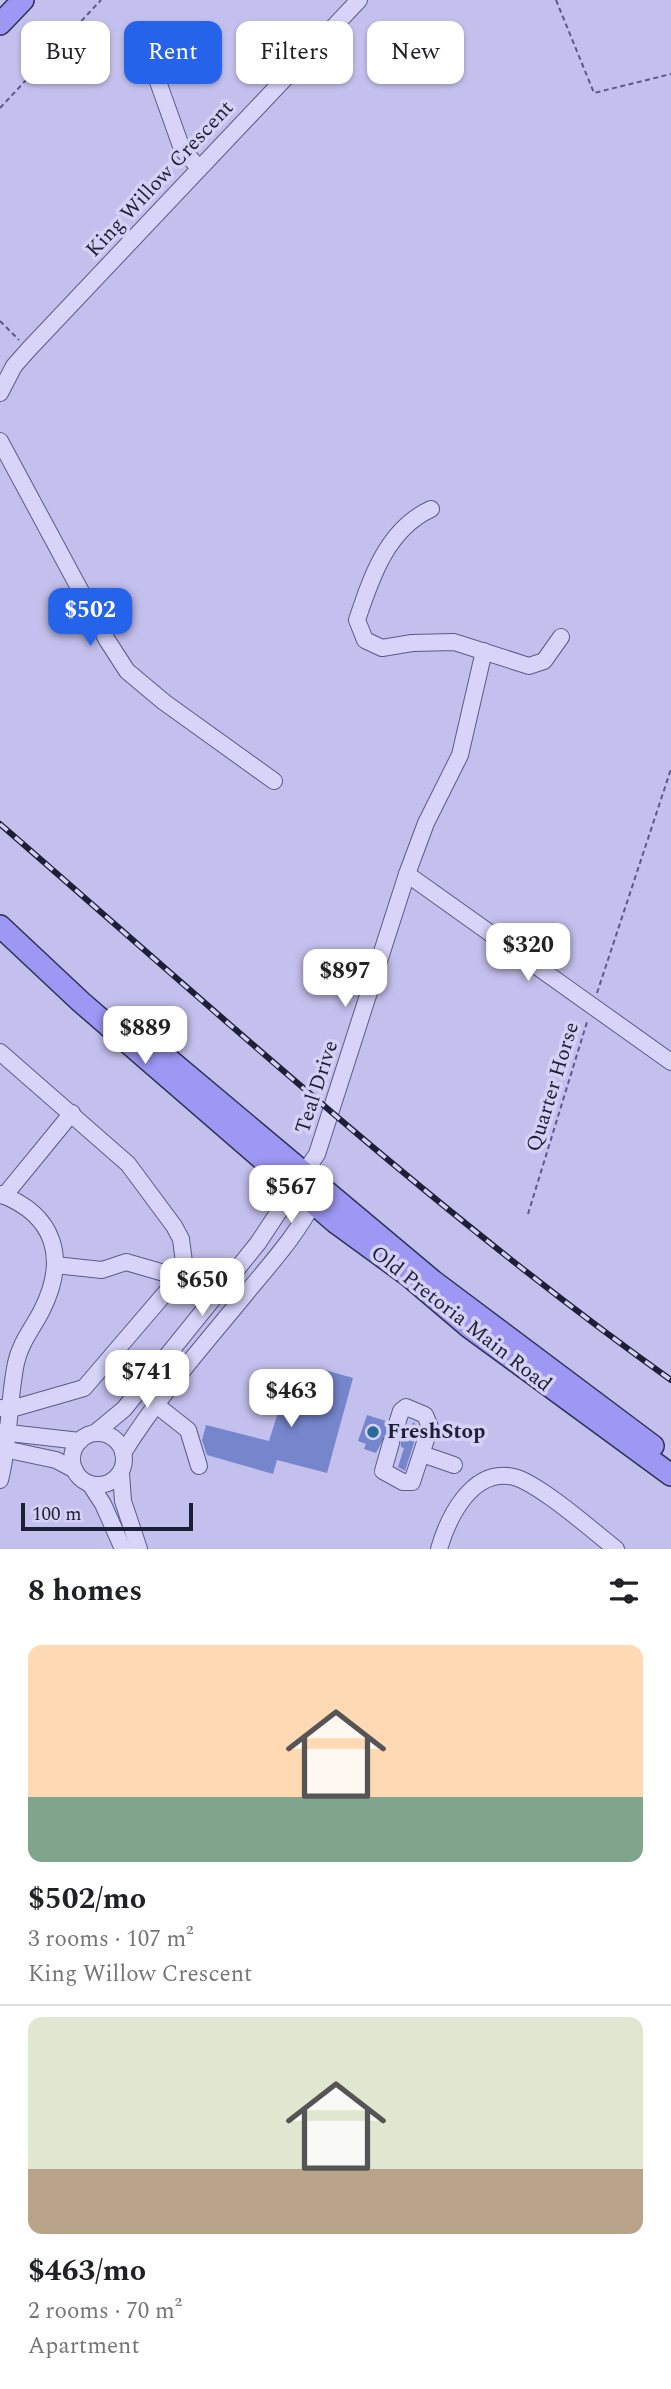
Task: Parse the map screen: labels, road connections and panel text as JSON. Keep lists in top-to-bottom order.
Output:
{
  "streets": {
    "main road": ["Old Pretoria Main Road"],
    "street": ["King Willow Crescent", "Teal Drive"],
    "path": ["Quarter Horse"]
  },
  "crossings": [
    ["Teal Drive", "Old Pretoria Main Road"]
  ],
  "places": ["FreshStop"],
  "scale_bar": "100 m",
  "page": {
    "chip": [
      "Buy",
      "Rent",
      "Filters",
      "New"
    ],
    "price": [
      "$502",
      "$320",
      "$897",
      "$889",
      "$567",
      "$650",
      "$741",
      "$463"
    ],
    "scale": "100 m",
    "heading": "8 homes",
    "list": [
      {
        "name": "$502/mo",
        "note": "3 rooms · 107 m² · King Willow Crescent"
      },
      {
        "name": "$463/mo",
        "note": "2 rooms · 70 m² · Apartment"
      }
    ]
  }
}
